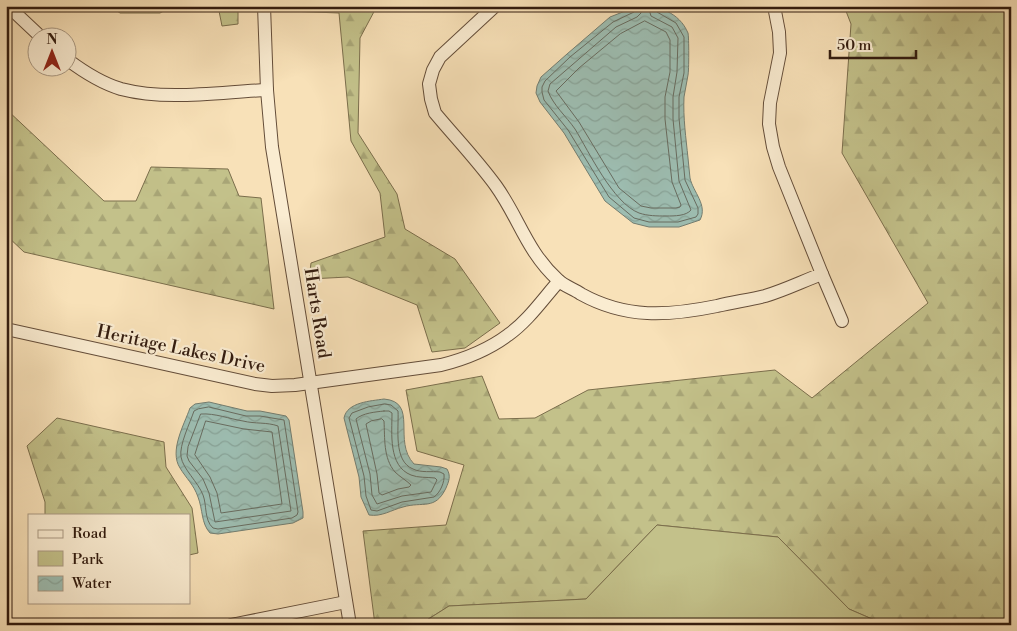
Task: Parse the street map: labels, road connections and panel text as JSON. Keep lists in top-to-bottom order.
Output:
{
  "streets": {
    "street": ["Harts Road", "Heritage Lakes Drive"]
  },
  "crossings": [
    ["Harts Road", "Heritage Lakes Drive"]
  ],
  "legend": ["Road", "Park", "Water"],
  "scale_bar": "50 m",
  "north": "top"
}
